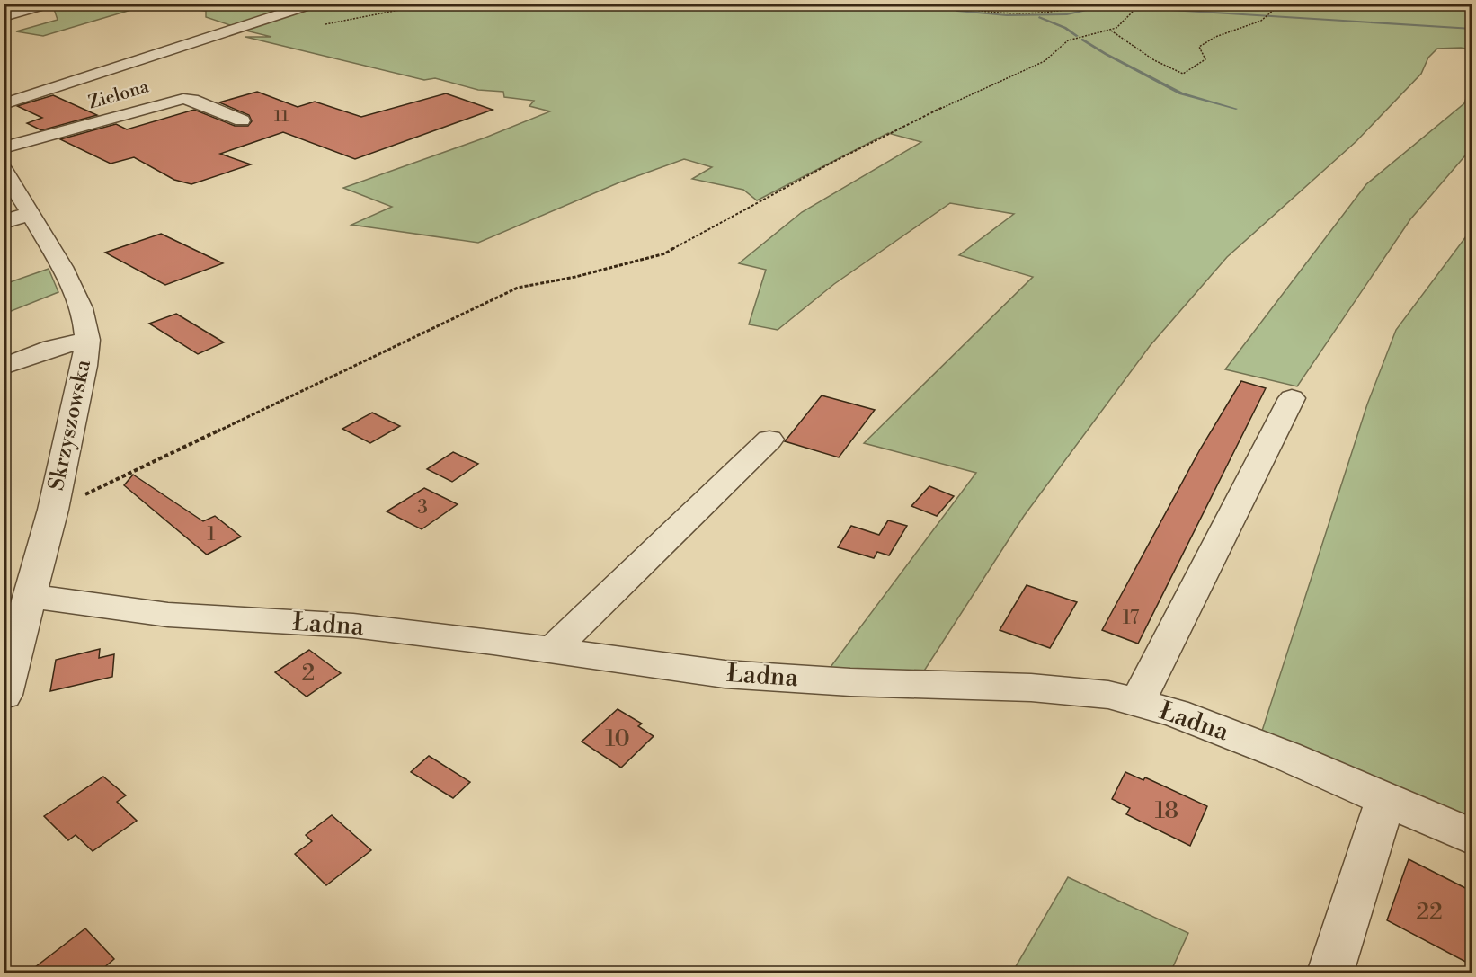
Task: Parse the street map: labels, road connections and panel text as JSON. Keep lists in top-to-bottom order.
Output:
{
  "streets": {
    "street": ["Zielona", "Skrzyszowska", "Ładna"]
  },
  "crossings": [
    ["Skrzyszowska", "Ładna"]
  ],
  "house_numbers": [
    "11",
    "3",
    "1",
    "17",
    "2",
    "10",
    "18",
    "22"
  ]
}
